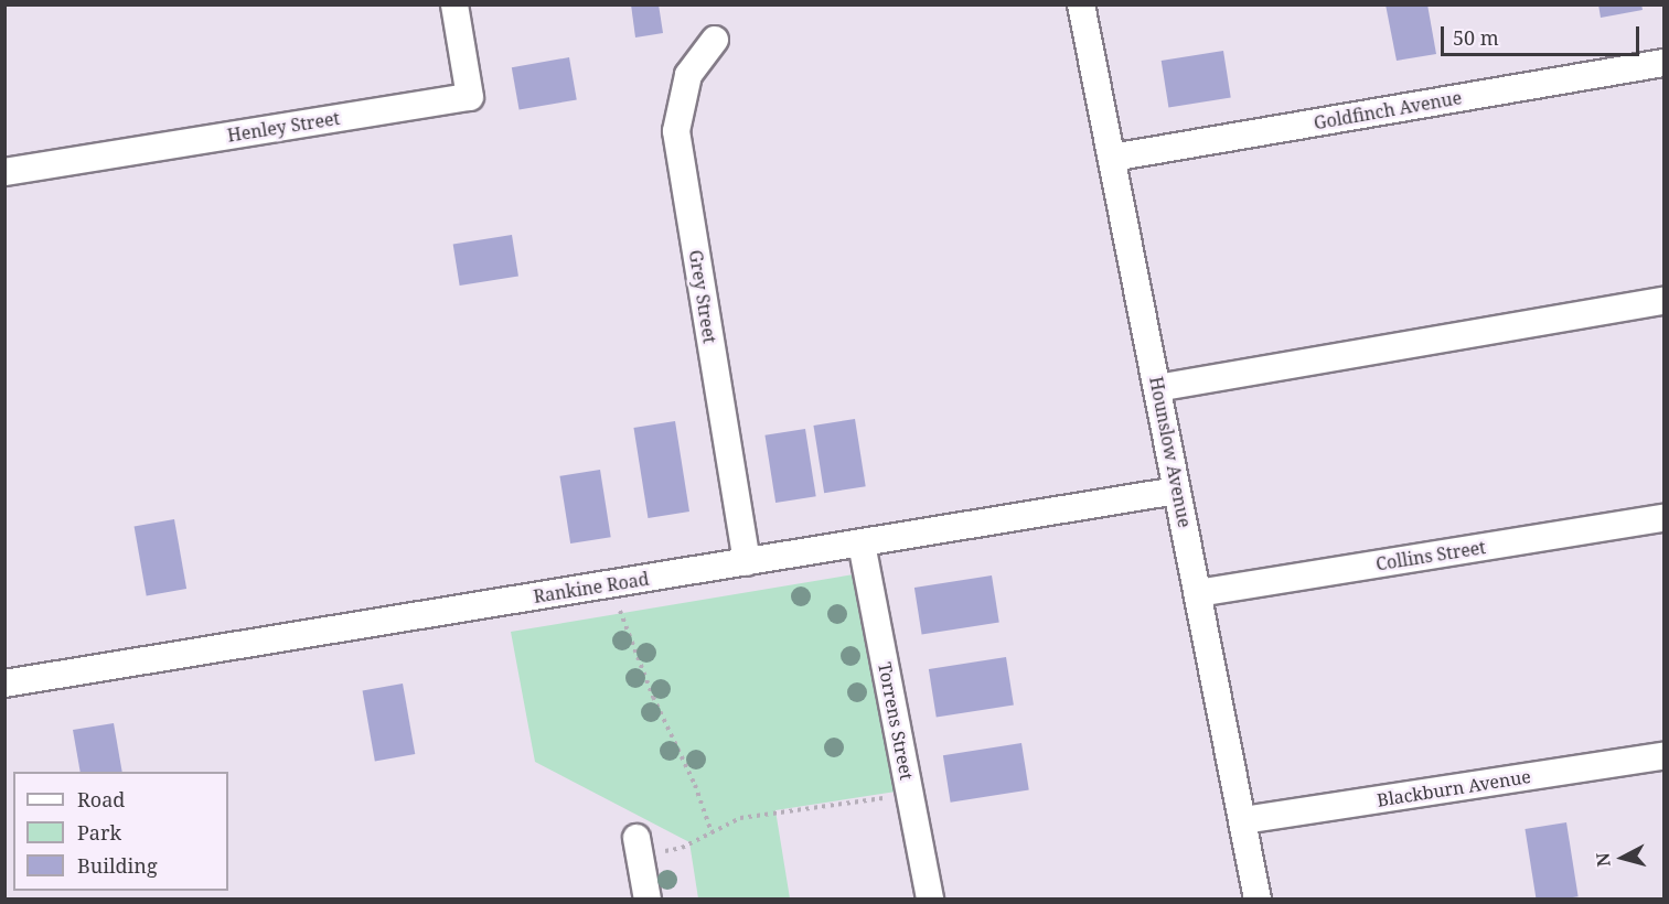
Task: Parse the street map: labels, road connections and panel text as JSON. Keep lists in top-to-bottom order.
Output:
{
  "streets": {
    "street": [
      "Goldfinch Avenue",
      "Henley Street",
      "Grey Street",
      "Hounslow Avenue",
      "Collins Street",
      "Rankine Road",
      "Torrens Street",
      "Blackburn Avenue"
    ]
  },
  "crossings": [
    ["Goldfinch Avenue", "Hounslow Avenue"],
    ["Grey Street", "Rankine Road"],
    ["Hounslow Avenue", "Collins Street"],
    ["Hounslow Avenue", "Rankine Road"],
    ["Hounslow Avenue", "Blackburn Avenue"],
    ["Rankine Road", "Torrens Street"]
  ],
  "legend": ["Road", "Park", "Building"],
  "scale_bar": "50 m",
  "north": "left"
}
